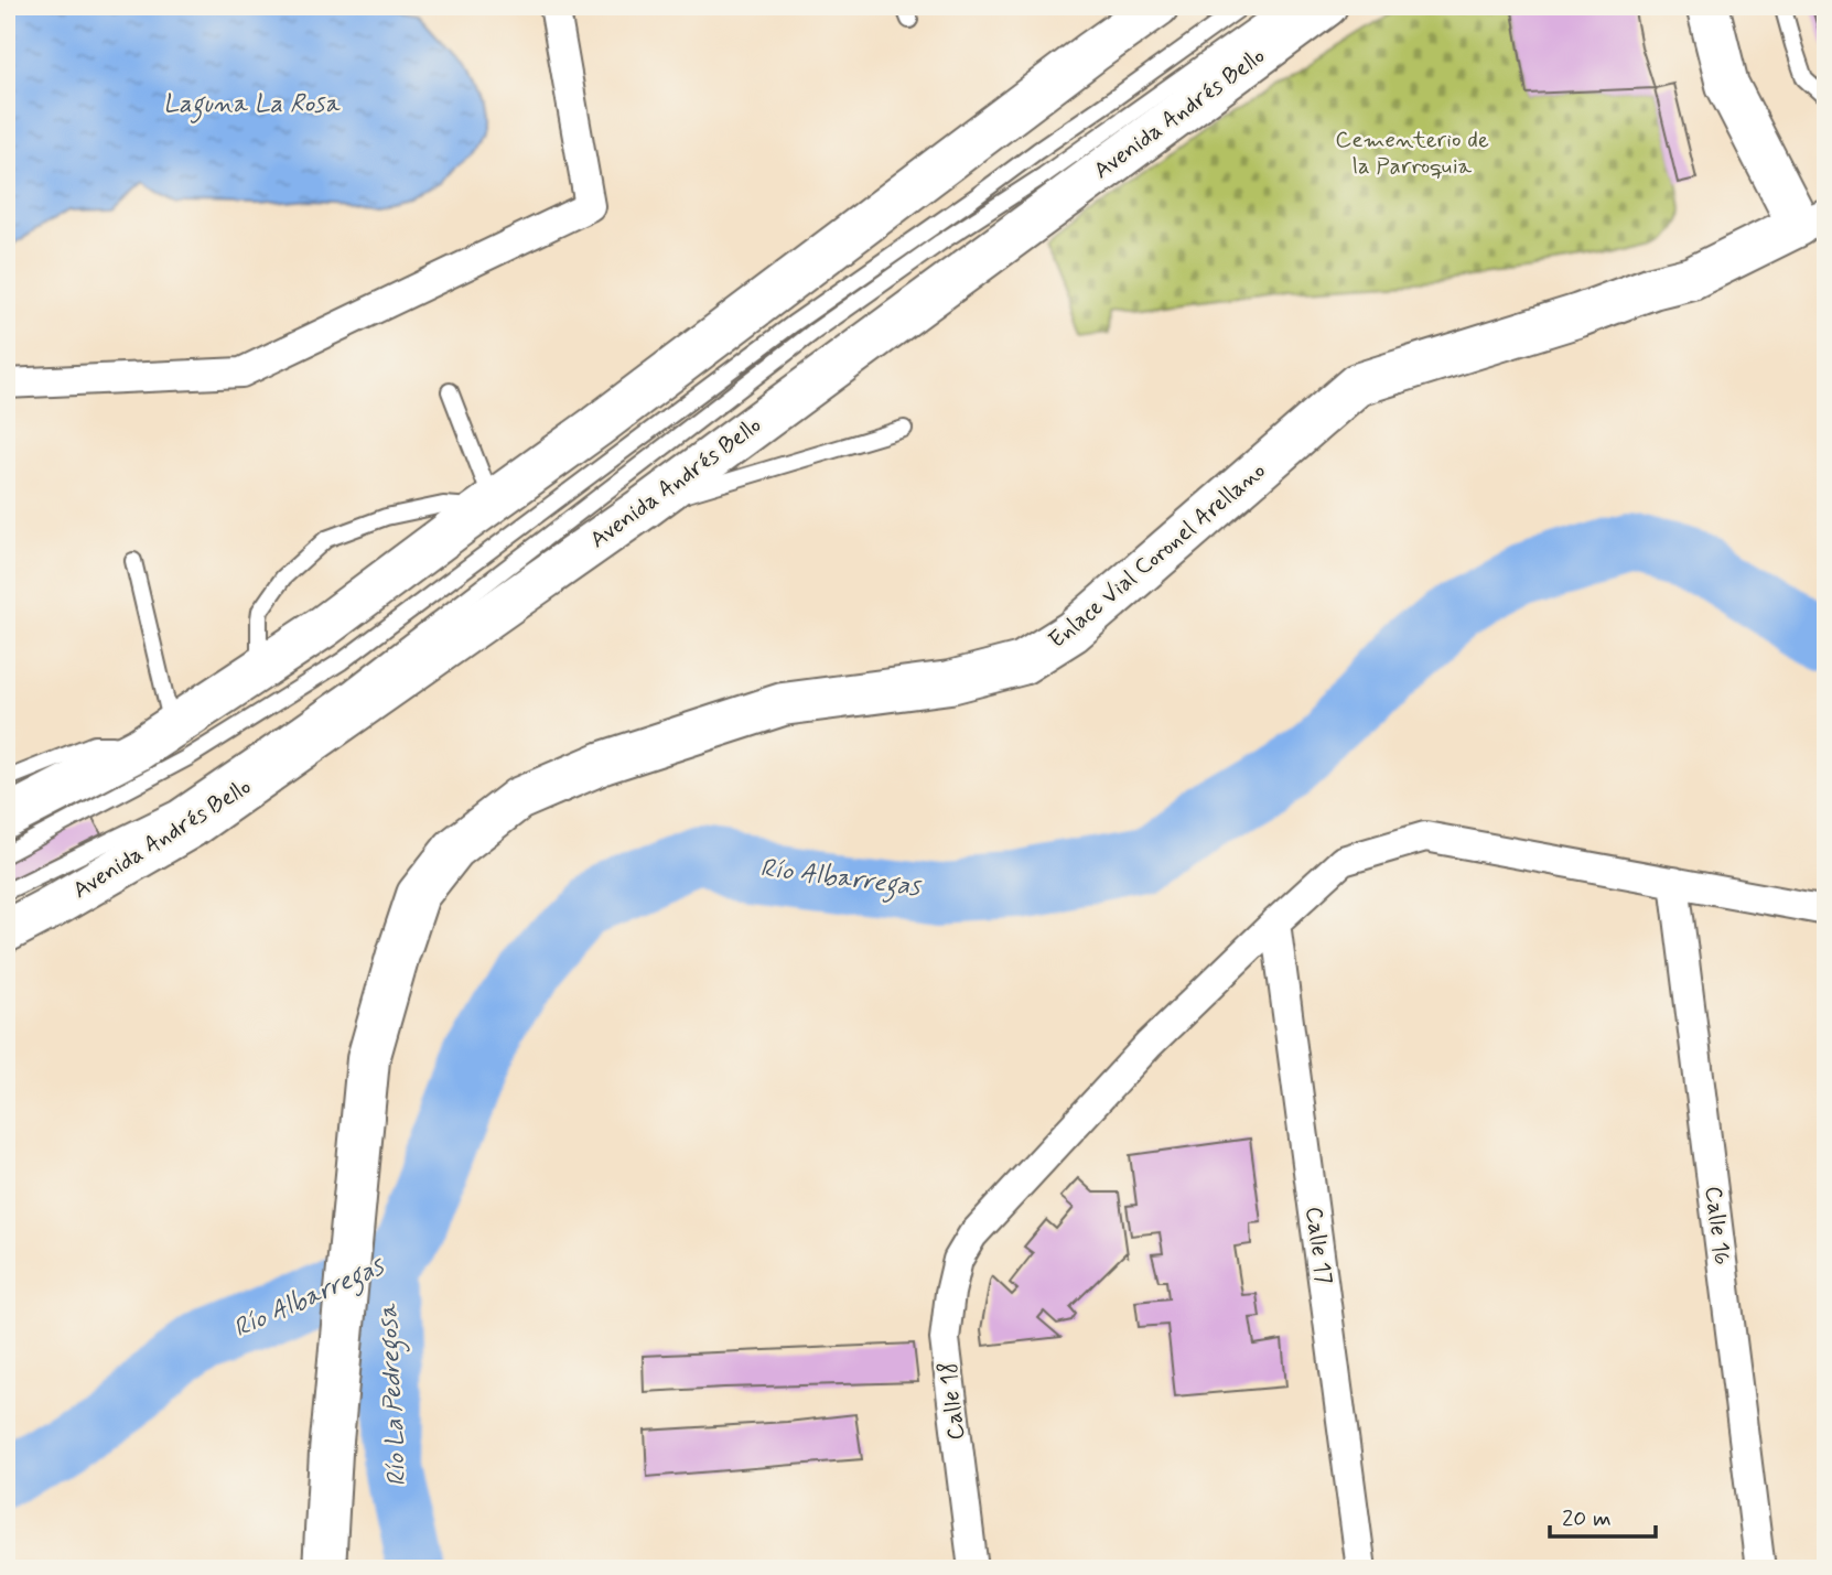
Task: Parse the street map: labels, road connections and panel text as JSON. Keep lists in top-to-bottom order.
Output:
{
  "streets": {
    "main road": ["Avenida Andrés Bello", "Enlace Vial Coronel Arellano"],
    "street": ["Calle 16", "Calle 17", "Calle 18"]
  },
  "crossings": [
    ["Calle 16", "Calle 18"],
    ["Calle 17", "Calle 18"]
  ],
  "water": ["Laguna La Rosa", "Río Albarregas", "Río La Pedregosa"],
  "parks": ["Cementerio de la Parroquia"],
  "scale_bar": "20 m"
}
